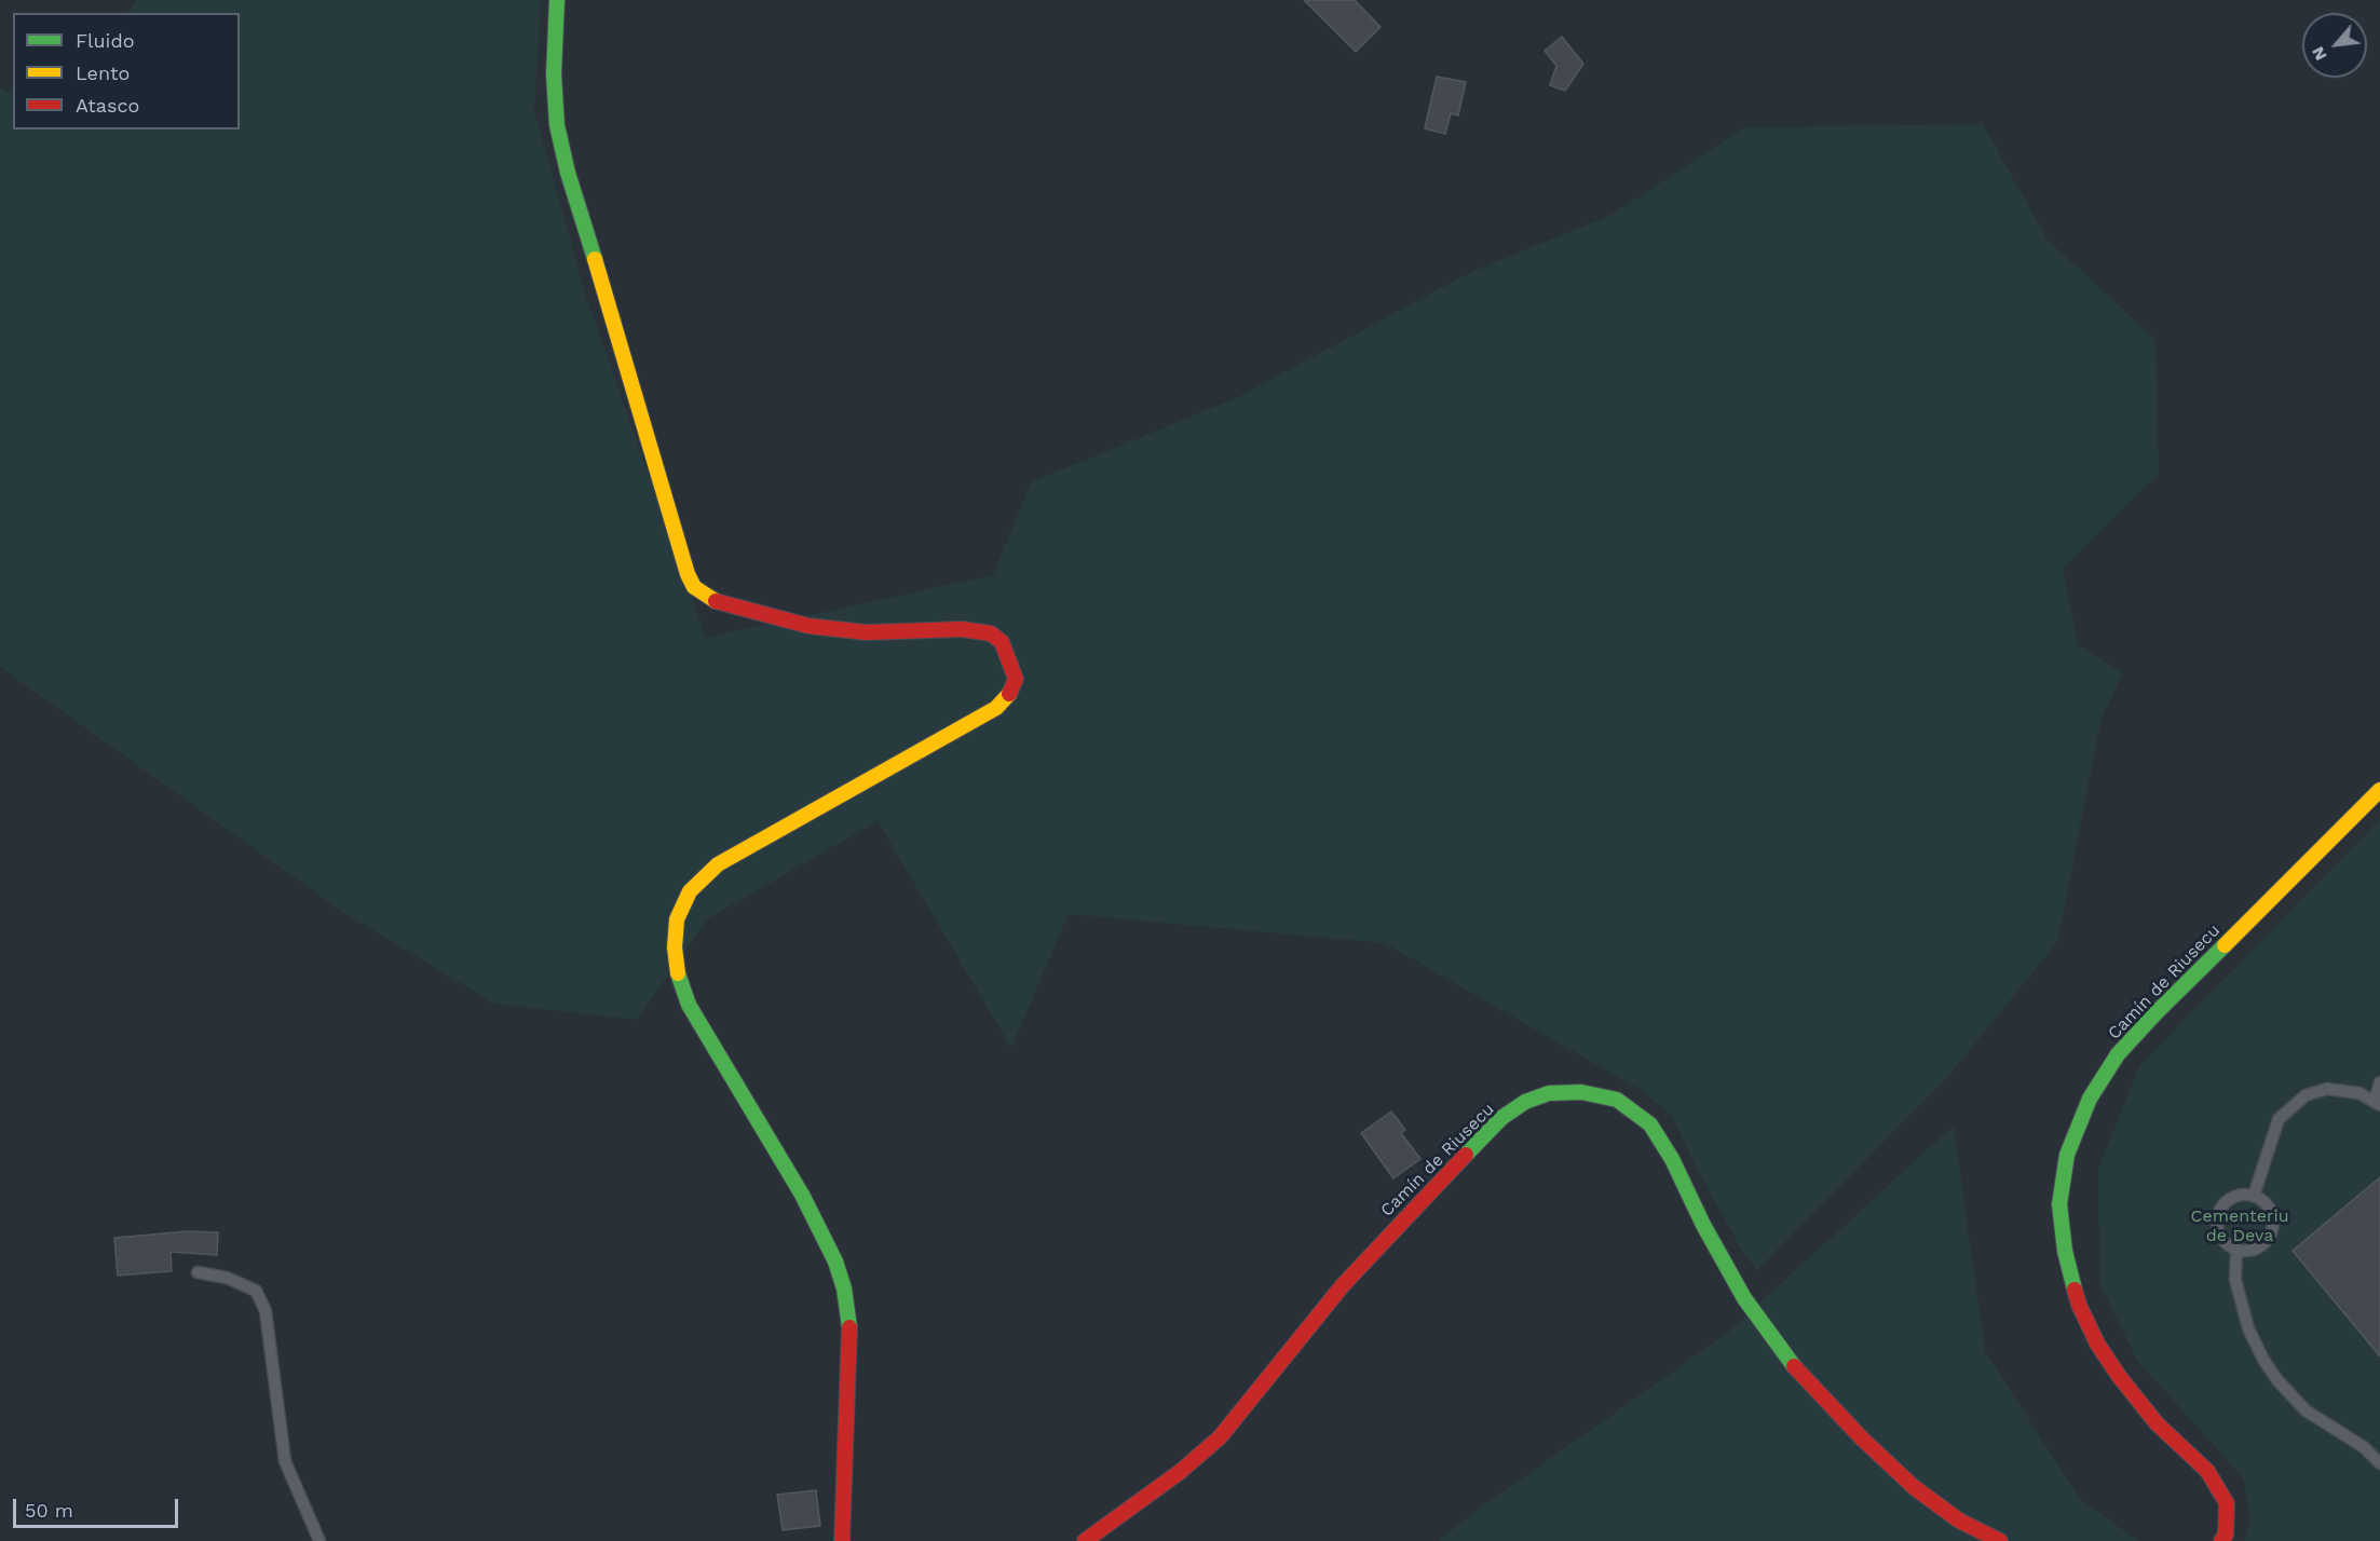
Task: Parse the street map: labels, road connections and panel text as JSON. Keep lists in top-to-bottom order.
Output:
{
  "streets": {
    "street": ["Camín de Riusecu"]
  },
  "parks": ["Cementeriu de Deva"],
  "legend": ["Fluido", "Lento", "Atasco"],
  "scale_bar": "50 m",
  "north": "bottom left"
}
